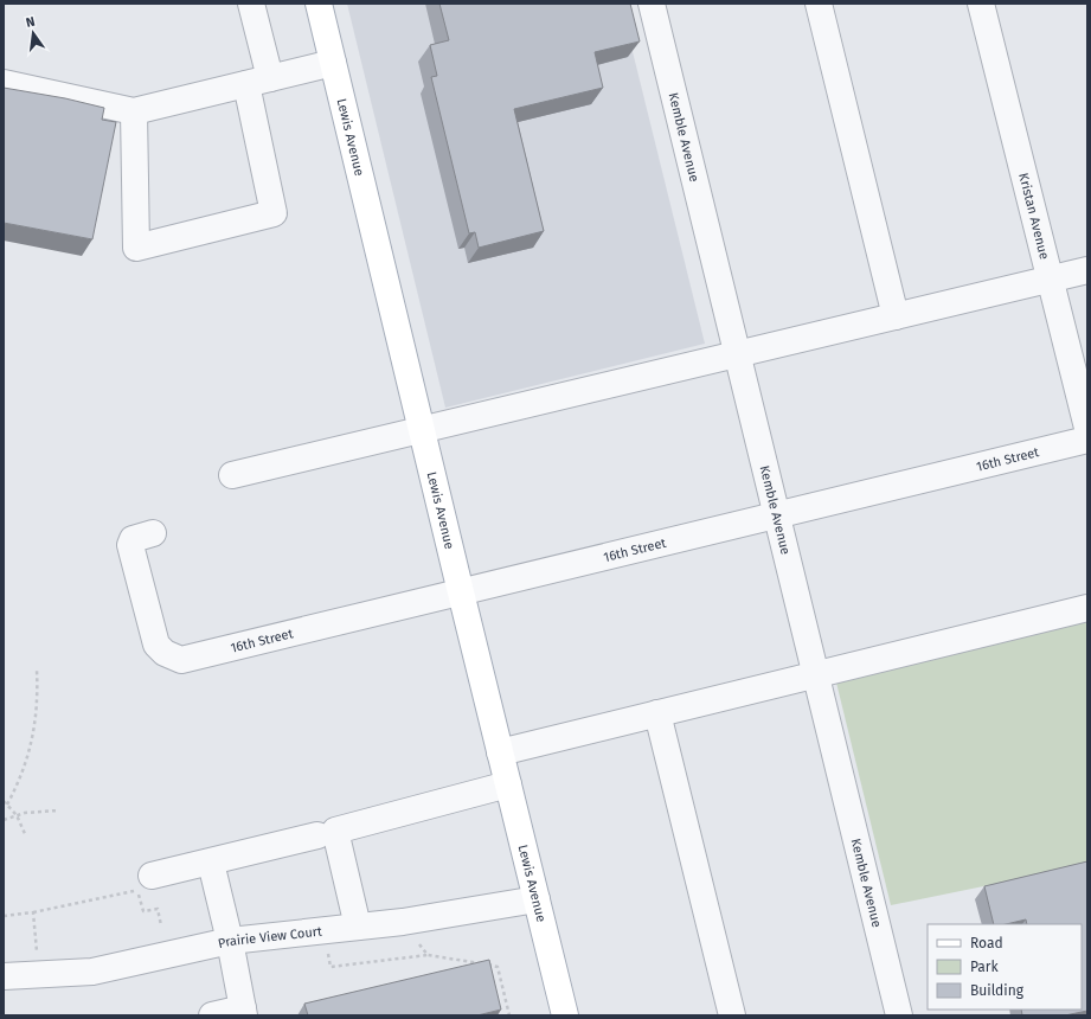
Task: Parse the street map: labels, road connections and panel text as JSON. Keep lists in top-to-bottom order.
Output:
{
  "streets": {
    "main road": ["Lewis Avenue"],
    "street": [
      "Kemble Avenue",
      "Kristan Avenue",
      "16th Street",
      "Prairie View Court"
    ]
  },
  "crossings": [
    ["Lewis Avenue", "16th Street"],
    ["Lewis Avenue", "Prairie View Court"],
    ["Kemble Avenue", "16th Street"]
  ],
  "legend": ["Road", "Park", "Building"],
  "north": "top"
}
